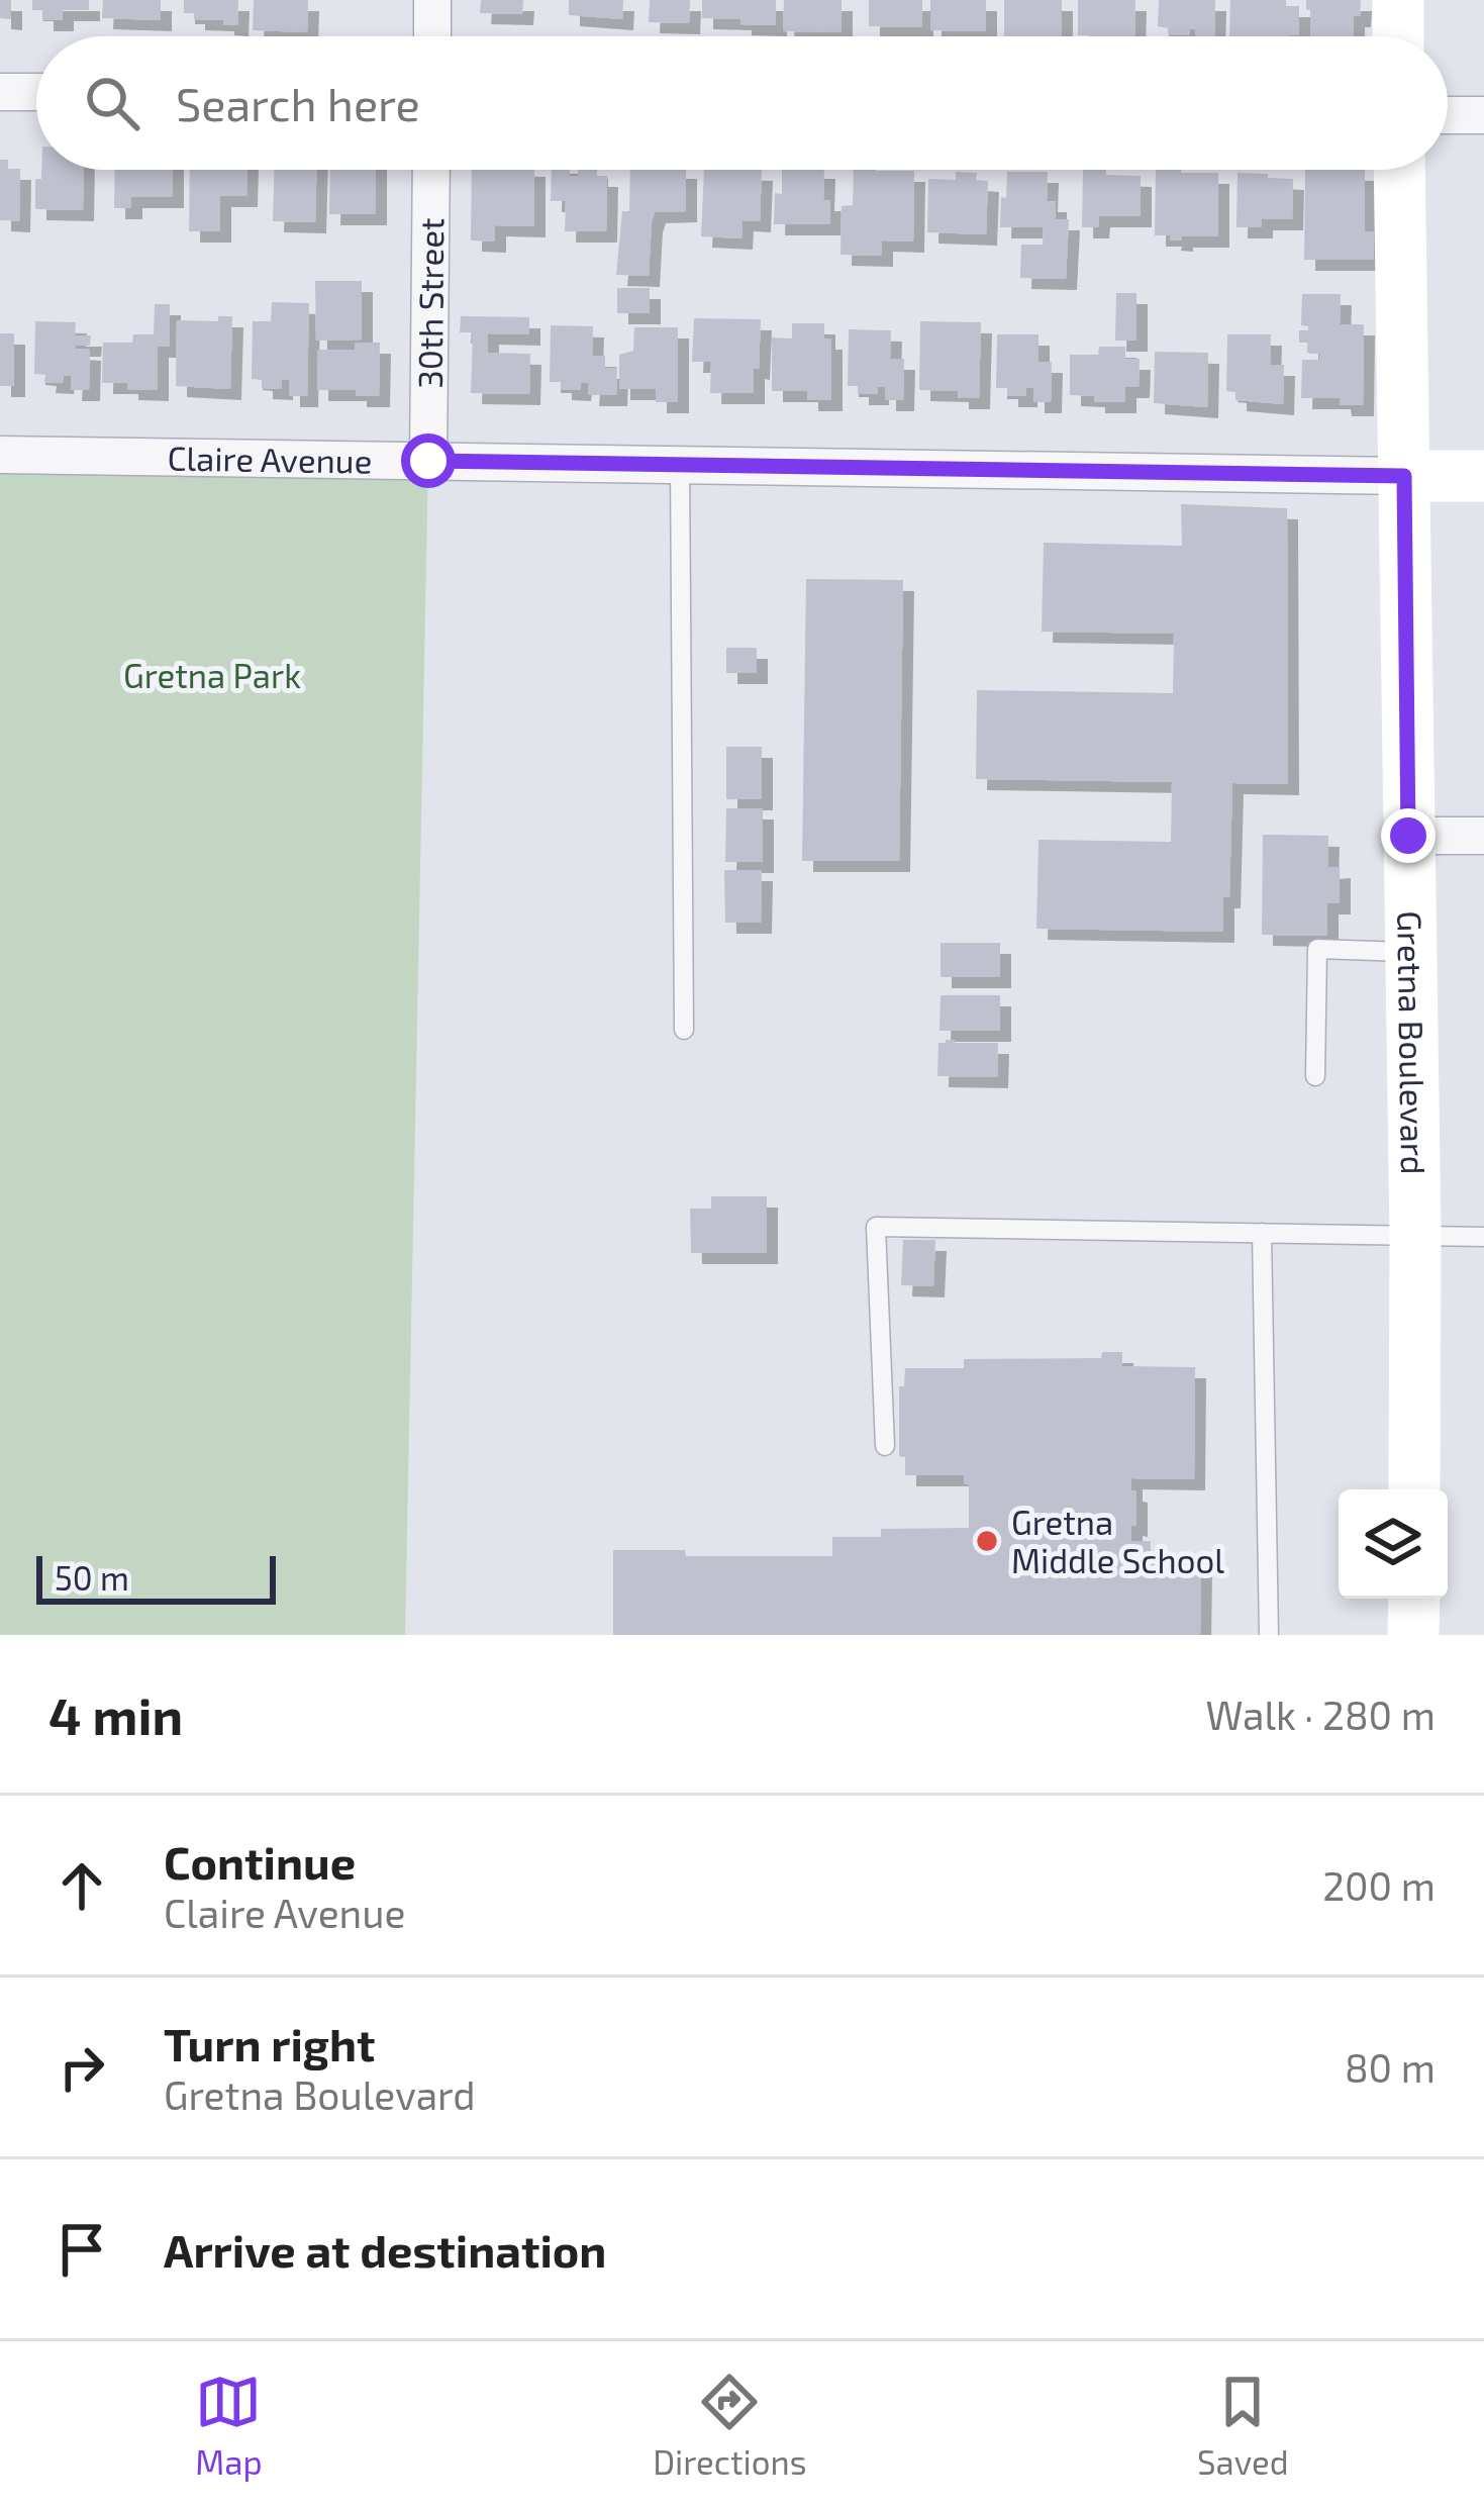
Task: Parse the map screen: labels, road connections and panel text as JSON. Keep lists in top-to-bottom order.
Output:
{
  "streets": {
    "street": ["30th Street", "Claire Avenue", "Gretna Boulevard"]
  },
  "crossings": [
    ["30th Street", "Claire Avenue"],
    ["Claire Avenue", "Gretna Boulevard"]
  ],
  "parks": ["Gretna Park"],
  "places": ["Gretna Middle School"],
  "scale_bar": "50 m",
  "page": {
    "search": "Search here",
    "scale": "50 m",
    "heading": ["4 min", "Walk · 280 m"],
    "list": [
      ["Continue", "Claire Avenue", "200 m"],
      ["Turn right", "Gretna Boulevard", "80 m"],
      "Arrive at destination"
    ],
    "nav": ["Map", "Directions", "Saved"]
  }
}
